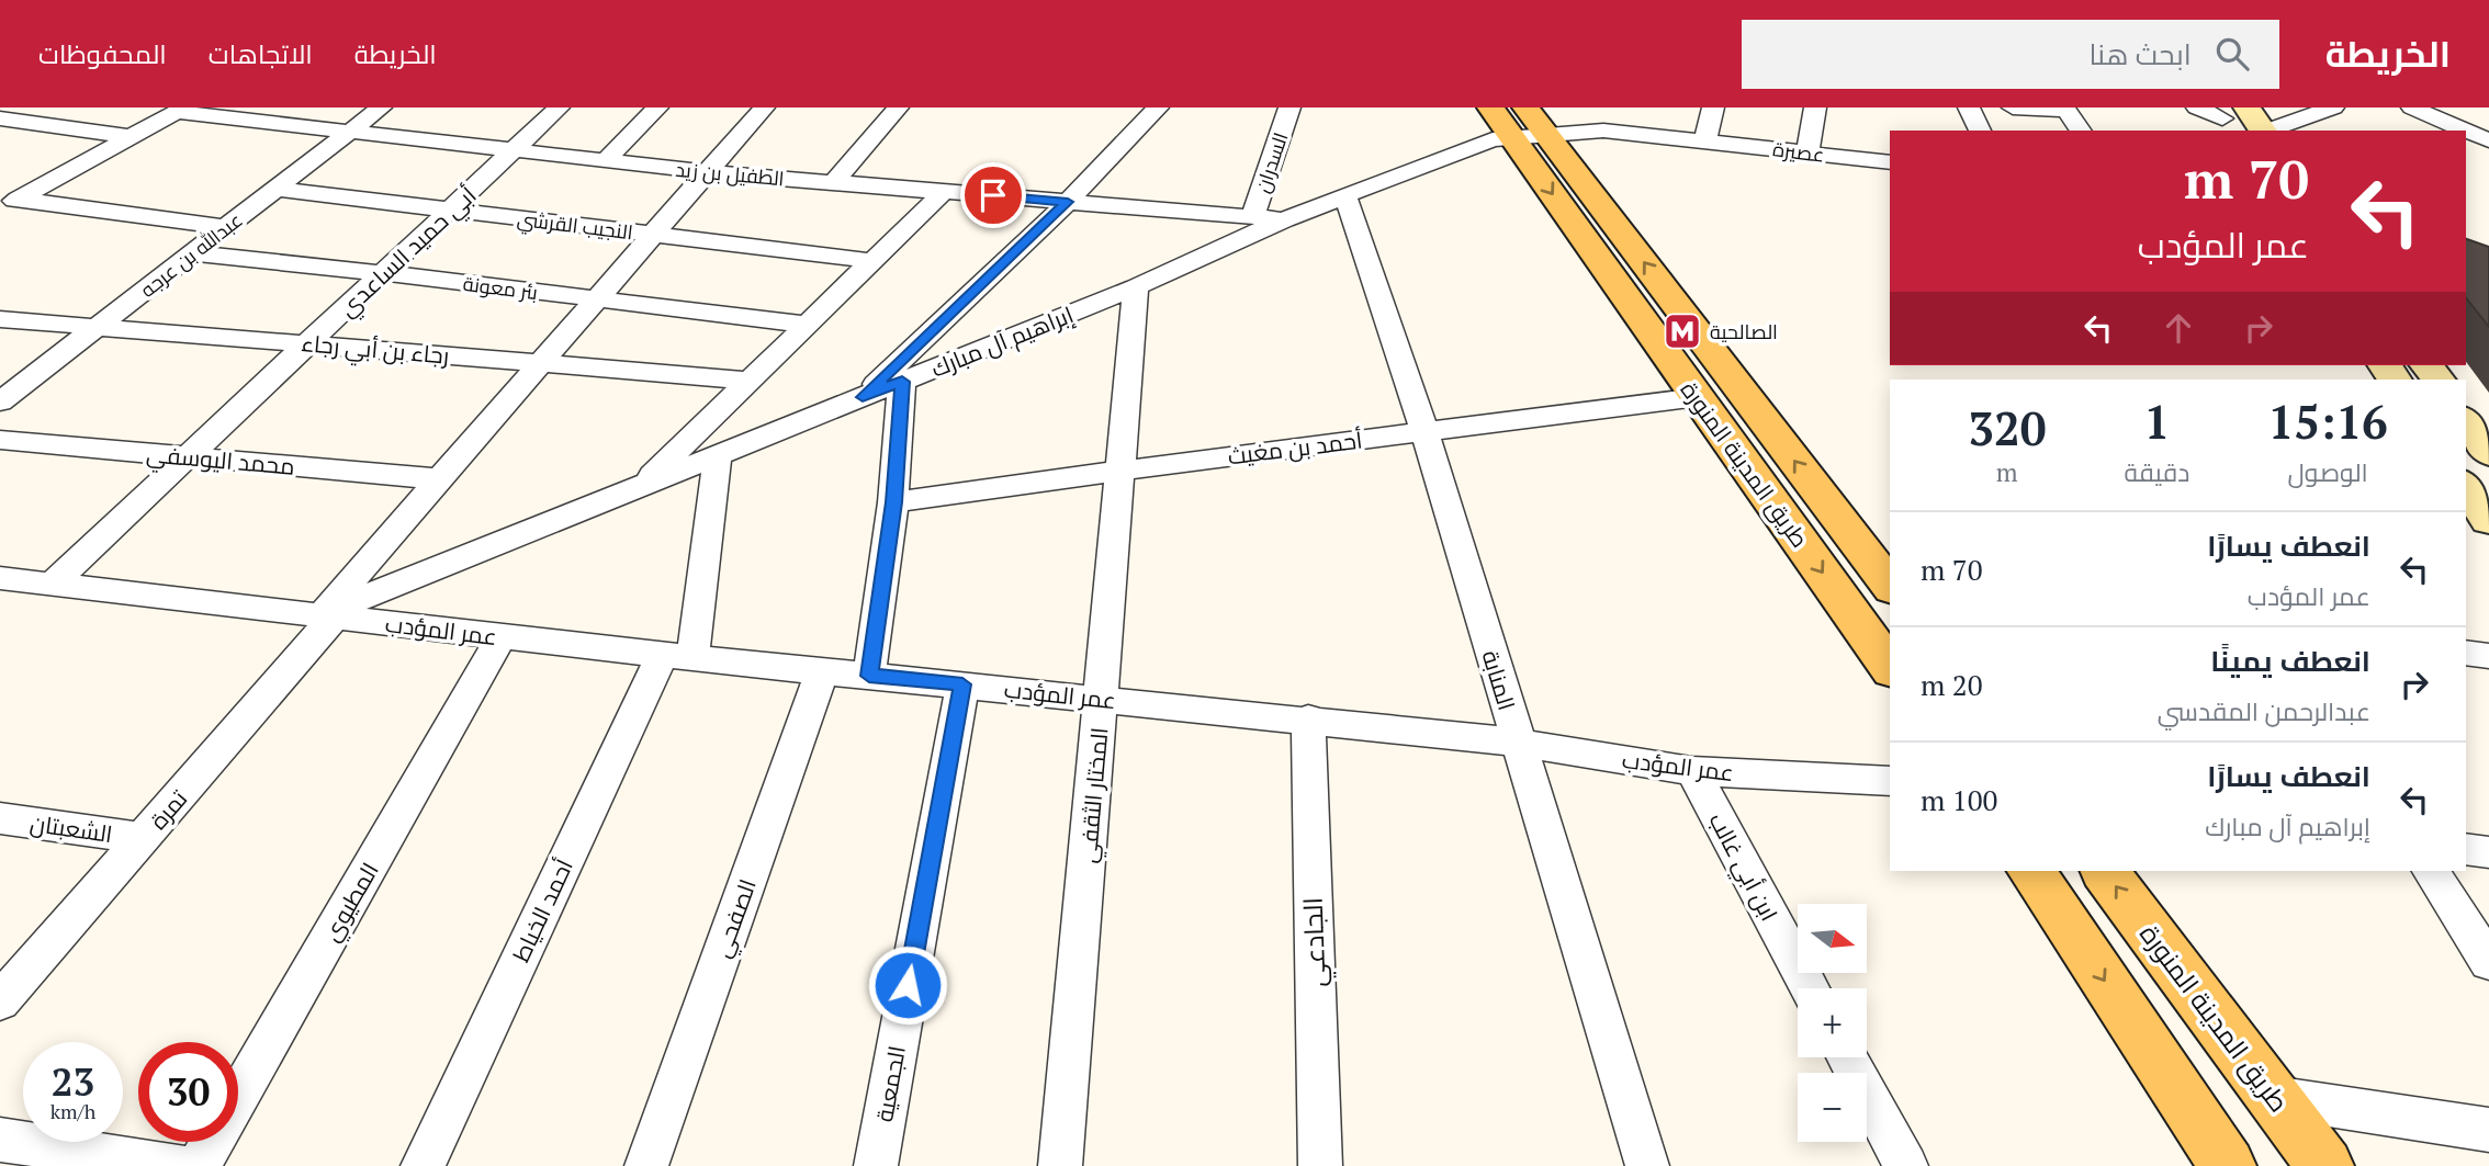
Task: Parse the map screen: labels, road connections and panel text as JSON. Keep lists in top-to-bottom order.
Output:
{
  "streets": {
    "main road": ["طريق المدينة المنورة"],
    "street": [
      "عصيرة",
      "السدران",
      "الطفيل بن زيد",
      "النجيب القرشي",
      "أبي حميد الساعدي",
      "عبدالله بن عرجه",
      "بئر معونة",
      "إبراهيم آل مبارك",
      "رجاء بن أبي رجاء",
      "أحمد بن مغيث",
      "محمد اليوسفي",
      "عمر المؤدب",
      "المنابة",
      "المختار الثقفي",
      "تمرة",
      "الشعبتان",
      "ابن أبي غالب",
      "المطيوي",
      "أحمد الخياط",
      "الصفحي",
      "الجادعي",
      "الجمعية"
    ]
  },
  "crossings": [
    ["عصيرة", "إبراهيم آل مبارك"],
    ["عصيرة", "طريق المدينة المنورة"],
    ["السدران", "الطفيل بن زيد"],
    ["الطفيل بن زيد", "أبي حميد الساعدي"],
    ["الطفيل بن زيد", "عبدالله بن عرجه"],
    ["الطفيل بن زيد", "إبراهيم آل مبارك"],
    ["الطفيل بن زيد", "تمرة"],
    ["النجيب القرشي", "أبي حميد الساعدي"],
    ["النجيب القرشي", "عبدالله بن عرجه"],
    ["النجيب القرشي", "تمرة"],
    ["أبي حميد الساعدي", "بئر معونة"],
    ["أبي حميد الساعدي", "رجاء بن أبي رجاء"],
    ["أبي حميد الساعدي", "محمد اليوسفي"],
    ["أبي حميد الساعدي", "عمر المؤدب"],
    ["عبدالله بن عرجه", "بئر معونة"],
    ["عبدالله بن عرجه", "رجاء بن أبي رجاء"],
    ["بئر معونة", "تمرة"],
    ["إبراهيم آل مبارك", "طريق المدينة المنورة"],
    ["إبراهيم آل مبارك", "عمر المؤدب"],
    ["إبراهيم آل مبارك", "المنابة"],
    ["إبراهيم آل مبارك", "المختار الثقفي"],
    ["إبراهيم آل مبارك", "تمرة"],
    ["إبراهيم آل مبارك", "أحمد الخياط"],
    ["رجاء بن أبي رجاء", "تمرة"],
    ["أحمد بن مغيث", "طريق المدينة المنورة"],
    ["أحمد بن مغيث", "المنابة"],
    ["أحمد بن مغيث", "المختار الثقفي"],
    ["محمد اليوسفي", "تمرة"],
    ["عمر المؤدب", "المنابة"],
    ["عمر المؤدب", "المختار الثقفي"],
    ["عمر المؤدب", "تمرة"],
    ["عمر المؤدب", "ابن أبي غالب"],
    ["عمر المؤدب", "المطيوي"],
    ["عمر المؤدب", "أحمد الخياط"],
    ["عمر المؤدب", "الصفحي"],
    ["عمر المؤدب", "الجادعي"],
    ["عمر المؤدب", "الجمعية"],
    ["تمرة", "الشعبتان"]
  ],
  "places": {
    "metro station": ["الصالحية"]
  },
  "north": "right",
  "page": {
    "header": "الخريطة",
    "search": "ابحث هنا",
    "nav": ["الخريطة", "الاتجاهات", "المحفوظات"],
    "turn": ["70 m", "عمر المؤدب"],
    "eta": [
      "15:16",
      "الوصول",
      "1",
      "دقيقة",
      "320",
      "m"
    ],
    "list": [
      {
        "name": "انعطف يسارًا",
        "note": "عمر المؤدب",
        "value": "70 m"
      },
      {
        "name": "انعطف يمينًا",
        "note": "عبدالرحمن المقدسي",
        "value": "20 m"
      },
      {
        "name": "انعطف يسارًا",
        "note": "إبراهيم آل مبارك",
        "value": "100 m"
      }
    ],
    "map_buttons": ["+", "−"],
    "speed": "23 km/h",
    "limit": "30"
  }
}
